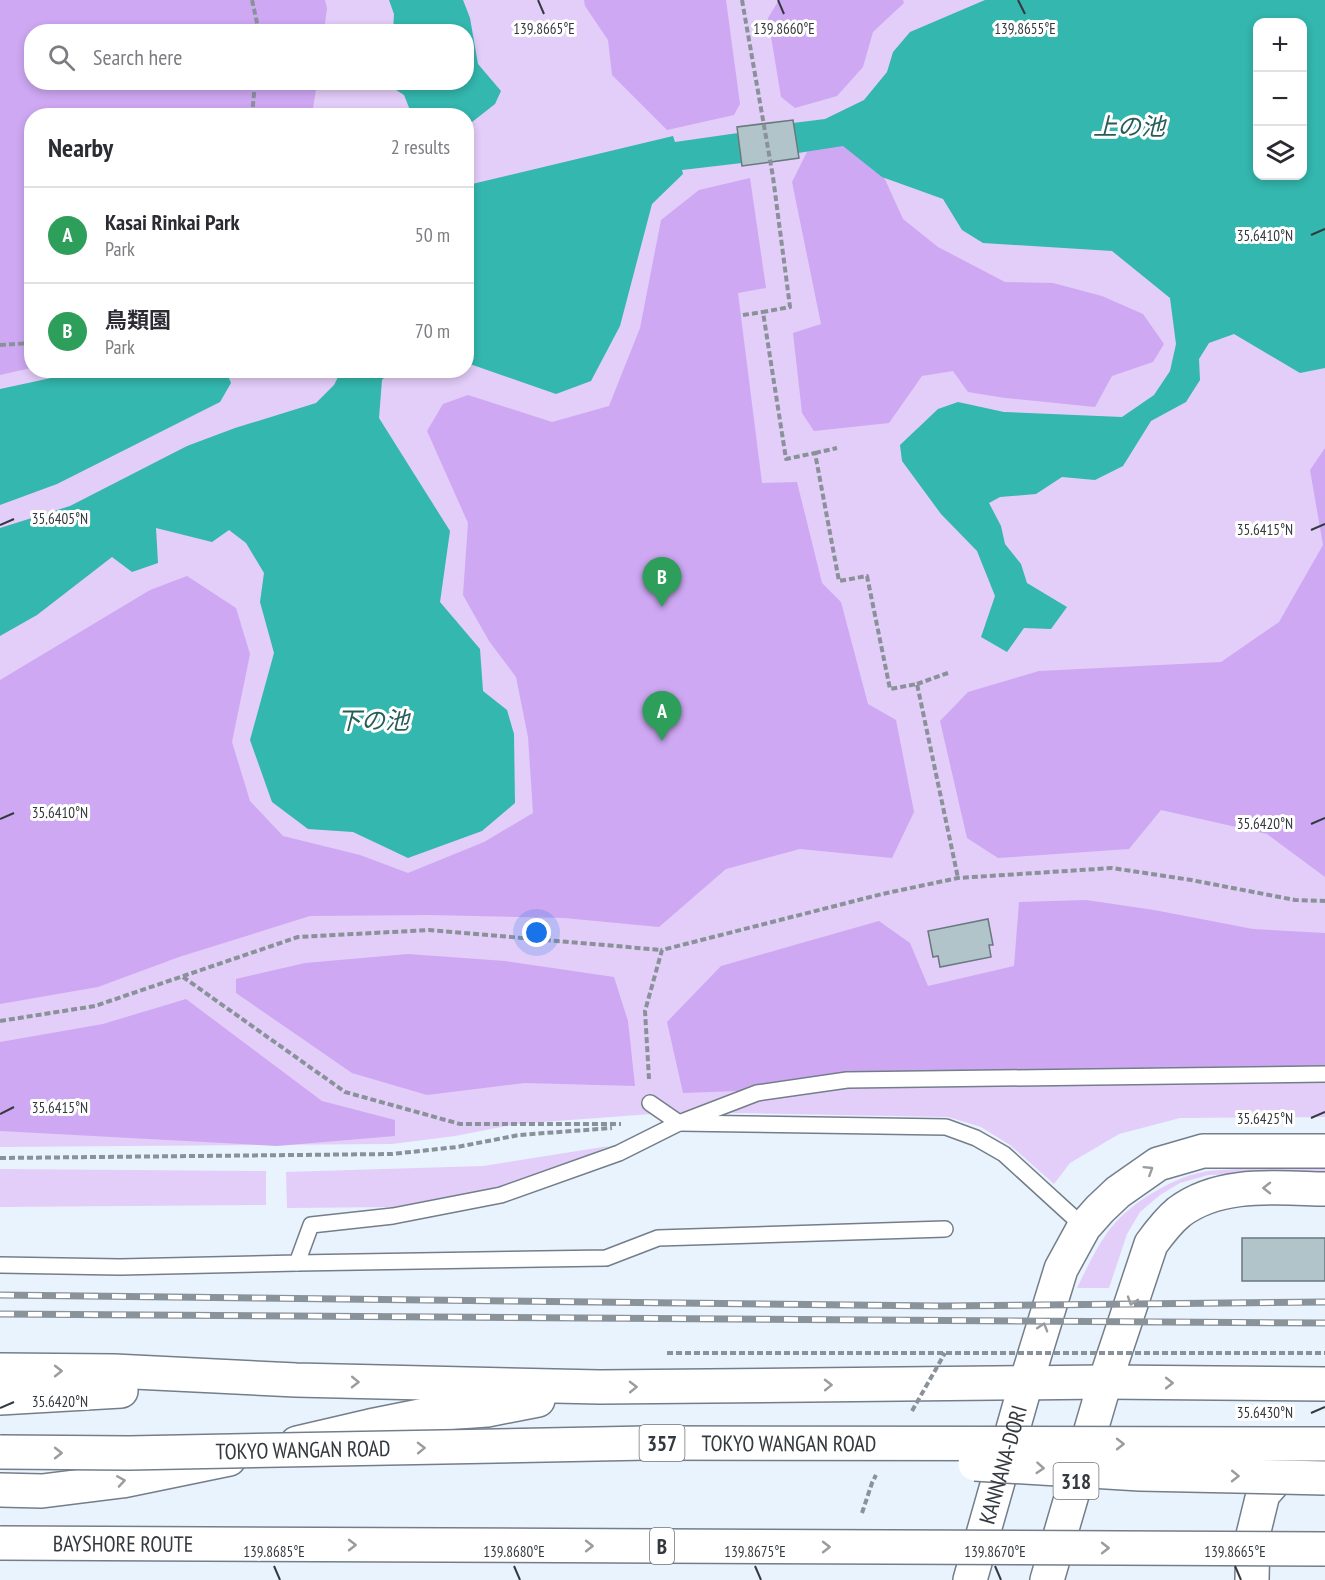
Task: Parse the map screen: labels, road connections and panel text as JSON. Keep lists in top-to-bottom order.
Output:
{
  "streets": {
    "main road": [
      "357",
      "TOKYO WANGAN ROAD",
      "KANNANA-DORI",
      "318",
      "BAYSHORE ROUTE",
      "B"
    ]
  },
  "one_way": ["KANNANA-DORI"],
  "water": ["上の池", "下の池"],
  "page": {
    "map_buttons": ["+", "−"],
    "search": "Search here",
    "heading": ["Nearby", "2 results"],
    "list": [
      {
        "mark": "A",
        "name": "Kasai Rinkai Park",
        "note": "Park",
        "value": "50 m"
      },
      {
        "mark": "B",
        "name": "鳥類園",
        "note": "Park",
        "value": "70 m"
      }
    ],
    "pins": ["B", "A"]
  },
  "coordinates": [
    "139.8665°E",
    "139.8660°E",
    "139.8655°E",
    "35.6410°N",
    "35.6405°N",
    "35.6415°N",
    "35.6420°N",
    "35.6425°N",
    "35.6430°N",
    "139.8685°E",
    "139.8680°E",
    "139.8675°E",
    "139.8670°E"
  ]
}
